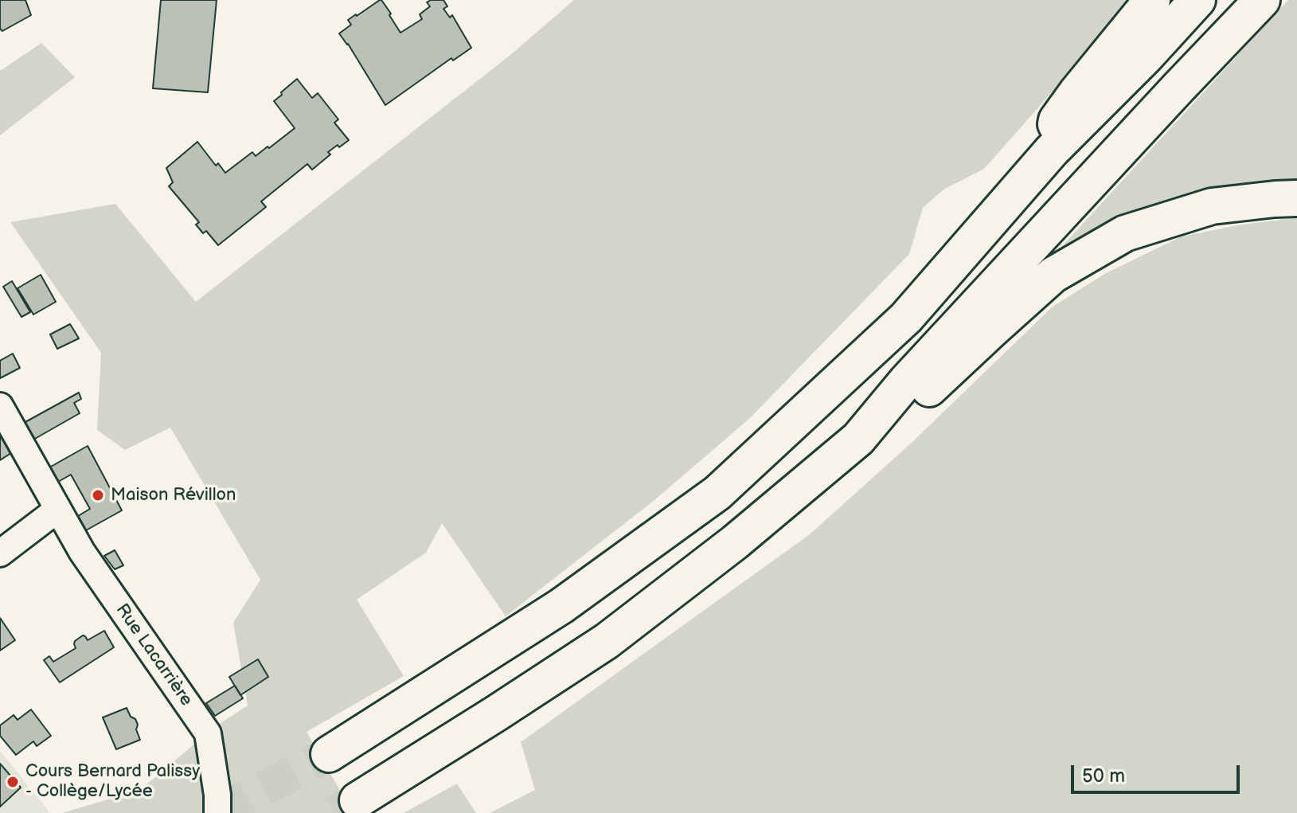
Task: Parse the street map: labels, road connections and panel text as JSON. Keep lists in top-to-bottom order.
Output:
{
  "streets": {
    "street": ["Rue Lacarrière"]
  },
  "places": ["Maison Révillon", "Cours Bernard Palissy - Collège/Lycée"],
  "scale_bar": "50 m"
}
